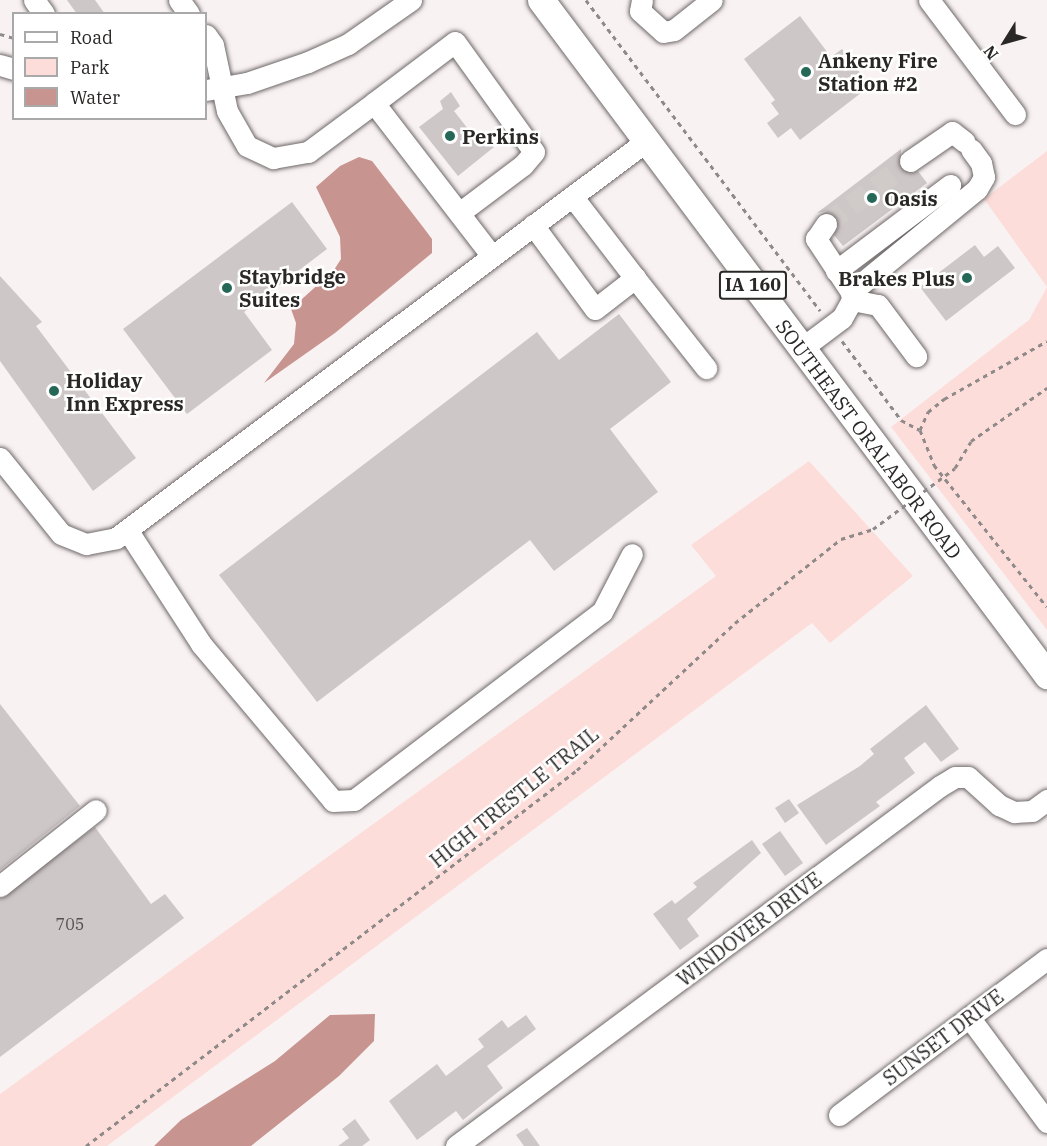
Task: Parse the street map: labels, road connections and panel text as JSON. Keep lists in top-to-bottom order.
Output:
{
  "streets": {
    "main road": ["IA 160", "SOUTHEAST ORALABOR ROAD"],
    "street": ["WINDOVER DRIVE", "SUNSET DRIVE"],
    "path": ["HIGH TRESTLE TRAIL"]
  },
  "places": [
    "Ankeny Fire Station #2",
    "Perkins",
    "Oasis",
    "Brakes Plus",
    "Staybridge Suites",
    "Holiday Inn Express"
  ],
  "house_numbers": ["705"],
  "legend": ["Road", "Park", "Water"],
  "north": "bottom left"
}
